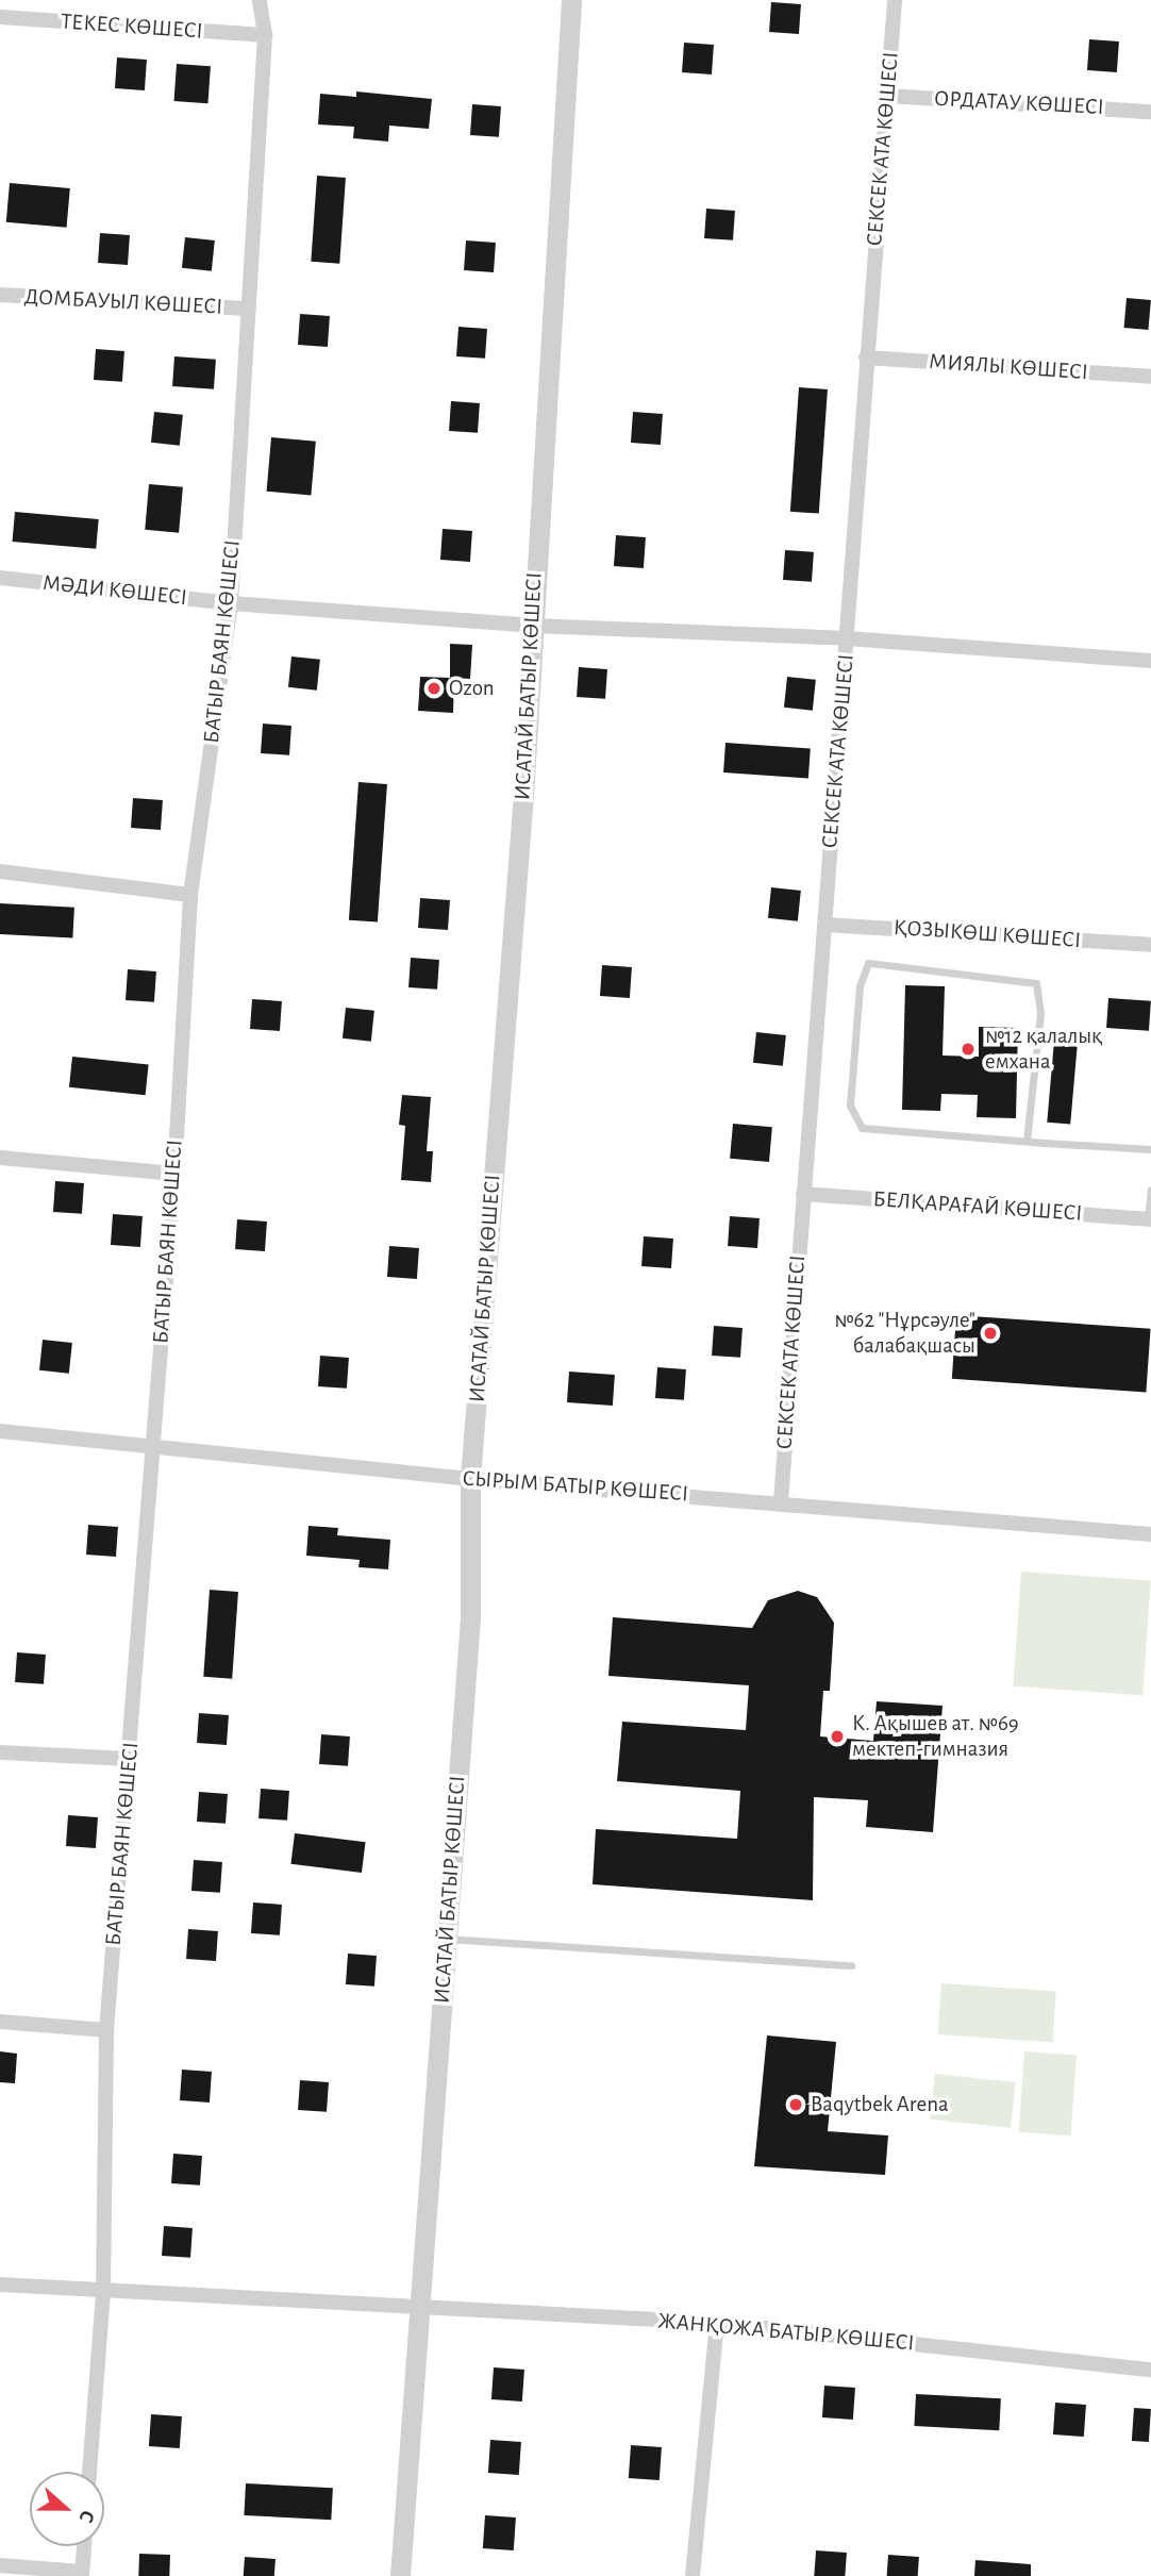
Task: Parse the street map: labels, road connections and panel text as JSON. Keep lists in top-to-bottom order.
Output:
{
  "streets": {
    "street": [
      "ТЕКЕС КӨШЕСІ",
      "ОРДАТАУ КӨШЕСІ",
      "СЕКСЕК АТА КӨШЕСІ",
      "ДОМБАУЫЛ КӨШЕСІ",
      "МИЯЛЫ КӨШЕСІ",
      "МӘДИ КӨШЕСІ",
      "БАТЫР БАЯН КӨШЕСІ",
      "ИСАТАЙ БАТЫР КӨШЕСІ",
      "ҚОЗЫКӨШ КӨШЕСІ",
      "БЕЛҚАРАҒАЙ КӨШЕСІ",
      "СЫРЫМ БАТЫР КӨШЕСІ",
      "ЖАНҚОЖА БАТЫР КӨШЕСІ"
    ]
  },
  "crossings": [
    ["ТЕКЕС КӨШЕСІ", "БАТЫР БАЯН КӨШЕСІ"],
    ["ОРДАТАУ КӨШЕСІ", "СЕКСЕК АТА КӨШЕСІ"],
    ["СЕКСЕК АТА КӨШЕСІ", "МИЯЛЫ КӨШЕСІ"],
    ["СЕКСЕК АТА КӨШЕСІ", "МӘДИ КӨШЕСІ"],
    ["СЕКСЕК АТА КӨШЕСІ", "ҚОЗЫКӨШ КӨШЕСІ"],
    ["СЕКСЕК АТА КӨШЕСІ", "БЕЛҚАРАҒАЙ КӨШЕСІ"],
    ["СЕКСЕК АТА КӨШЕСІ", "СЫРЫМ БАТЫР КӨШЕСІ"],
    ["ДОМБАУЫЛ КӨШЕСІ", "БАТЫР БАЯН КӨШЕСІ"],
    ["МӘДИ КӨШЕСІ", "БАТЫР БАЯН КӨШЕСІ"],
    ["МӘДИ КӨШЕСІ", "ИСАТАЙ БАТЫР КӨШЕСІ"],
    ["БАТЫР БАЯН КӨШЕСІ", "СЫРЫМ БАТЫР КӨШЕСІ"],
    ["БАТЫР БАЯН КӨШЕСІ", "ЖАНҚОЖА БАТЫР КӨШЕСІ"],
    ["ИСАТАЙ БАТЫР КӨШЕСІ", "СЫРЫМ БАТЫР КӨШЕСІ"],
    ["ИСАТАЙ БАТЫР КӨШЕСІ", "ЖАНҚОЖА БАТЫР КӨШЕСІ"]
  ],
  "places": [
    "Ozon",
    "№12 қалалық емхана",
    "№62 \"Нұрсәуле\" балабақшасы",
    "К. Ақышев ат. №69 мектеп-гимназия",
    "Baqytbek Arena"
  ],
  "north": "right"
}
